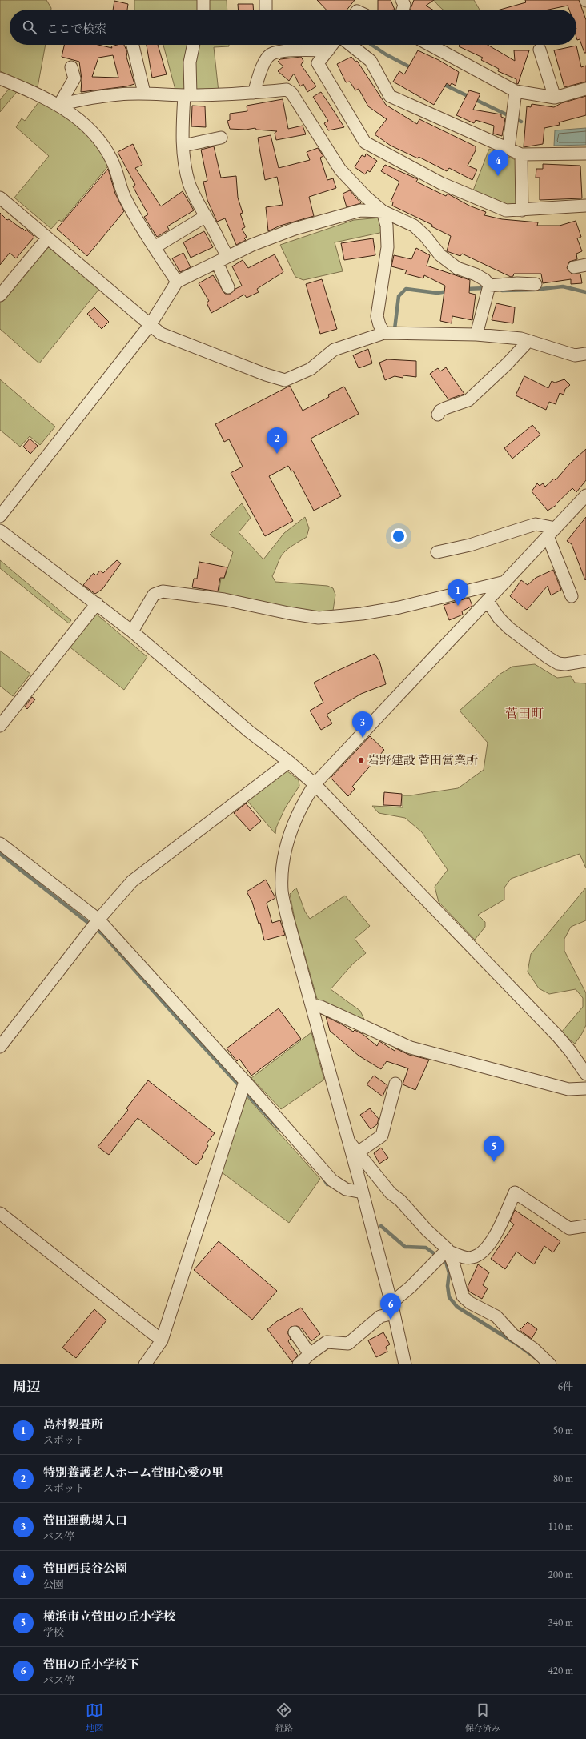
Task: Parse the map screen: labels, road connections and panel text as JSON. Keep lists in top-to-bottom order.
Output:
{
  "districts": ["菅田町"],
  "places": ["岩野建設 菅田営業所"],
  "page": {
    "search": "ここで検索",
    "pins": [
      "4",
      "2",
      "1",
      "3",
      "5",
      "6"
    ],
    "heading": ["周辺", "6件"],
    "list": [
      {
        "mark": "1",
        "name": "島村製畳所",
        "note": "スポット",
        "value": "50 m"
      },
      {
        "mark": "2",
        "name": "特別養護老人ホーム菅田心愛の里",
        "note": "スポット",
        "value": "80 m"
      },
      {
        "mark": "3",
        "name": "菅田運動場入口",
        "note": "バス停",
        "value": "110 m"
      },
      {
        "mark": "4",
        "name": "菅田西長谷公園",
        "note": "公園",
        "value": "200 m"
      },
      {
        "mark": "5",
        "name": "横浜市立菅田の丘小学校",
        "note": "学校",
        "value": "340 m"
      },
      {
        "mark": "6",
        "name": "菅田の丘小学校下",
        "note": "バス停",
        "value": "420 m"
      }
    ],
    "nav": ["地図", "経路", "保存済み"]
  }
}
